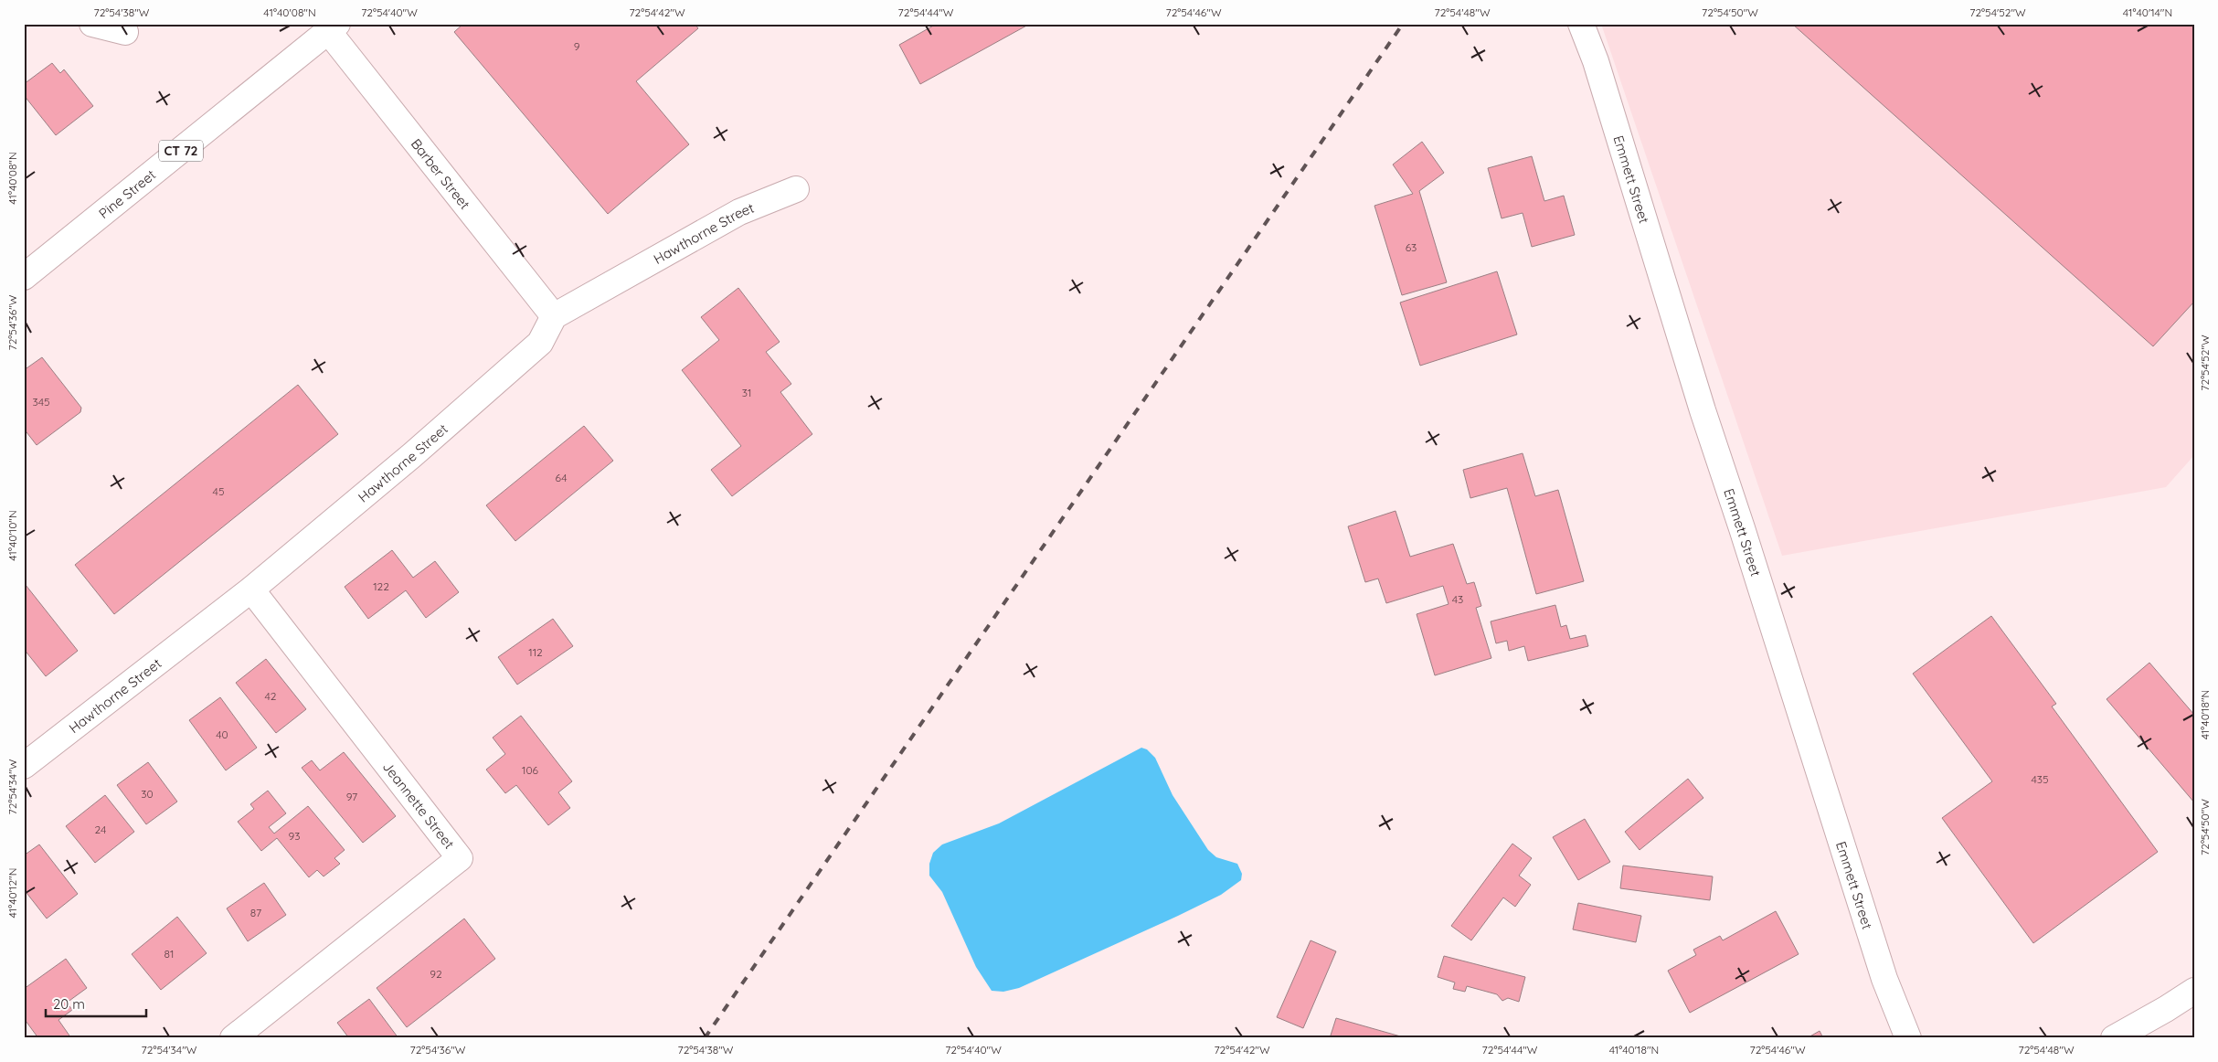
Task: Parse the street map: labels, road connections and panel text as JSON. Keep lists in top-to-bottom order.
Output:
{
  "streets": {
    "main road": [
      "CT 72",
      "Barber Street",
      "Emmett Street",
      "Pine Street",
      "Hawthorne Street",
      "Jeannette Street"
    ]
  },
  "crossings": [
    ["Barber Street", "Pine Street"],
    ["Barber Street", "Hawthorne Street"],
    ["Hawthorne Street", "Jeannette Street"]
  ],
  "house_numbers": [
    "9",
    "63",
    "31",
    "345",
    "64",
    "45",
    "122",
    "43",
    "112",
    "42",
    "40",
    "106",
    "435",
    "30",
    "97",
    "24",
    "93",
    "87",
    "81",
    "92"
  ],
  "scale_bar": "20 m",
  "coordinates": [
    "72°54'38\"W",
    "41°40'08\"N",
    "72°54'40\"W",
    "72°54'42\"W",
    "72°54'44\"W",
    "72°54'46\"W",
    "72°54'48\"W",
    "72°54'50\"W",
    "72°54'52\"W",
    "41°40'14\"N",
    "72°54'36\"W",
    "41°40'10\"N",
    "41°40'18\"N",
    "72°54'34\"W",
    "41°40'12\"N"
  ]
}
